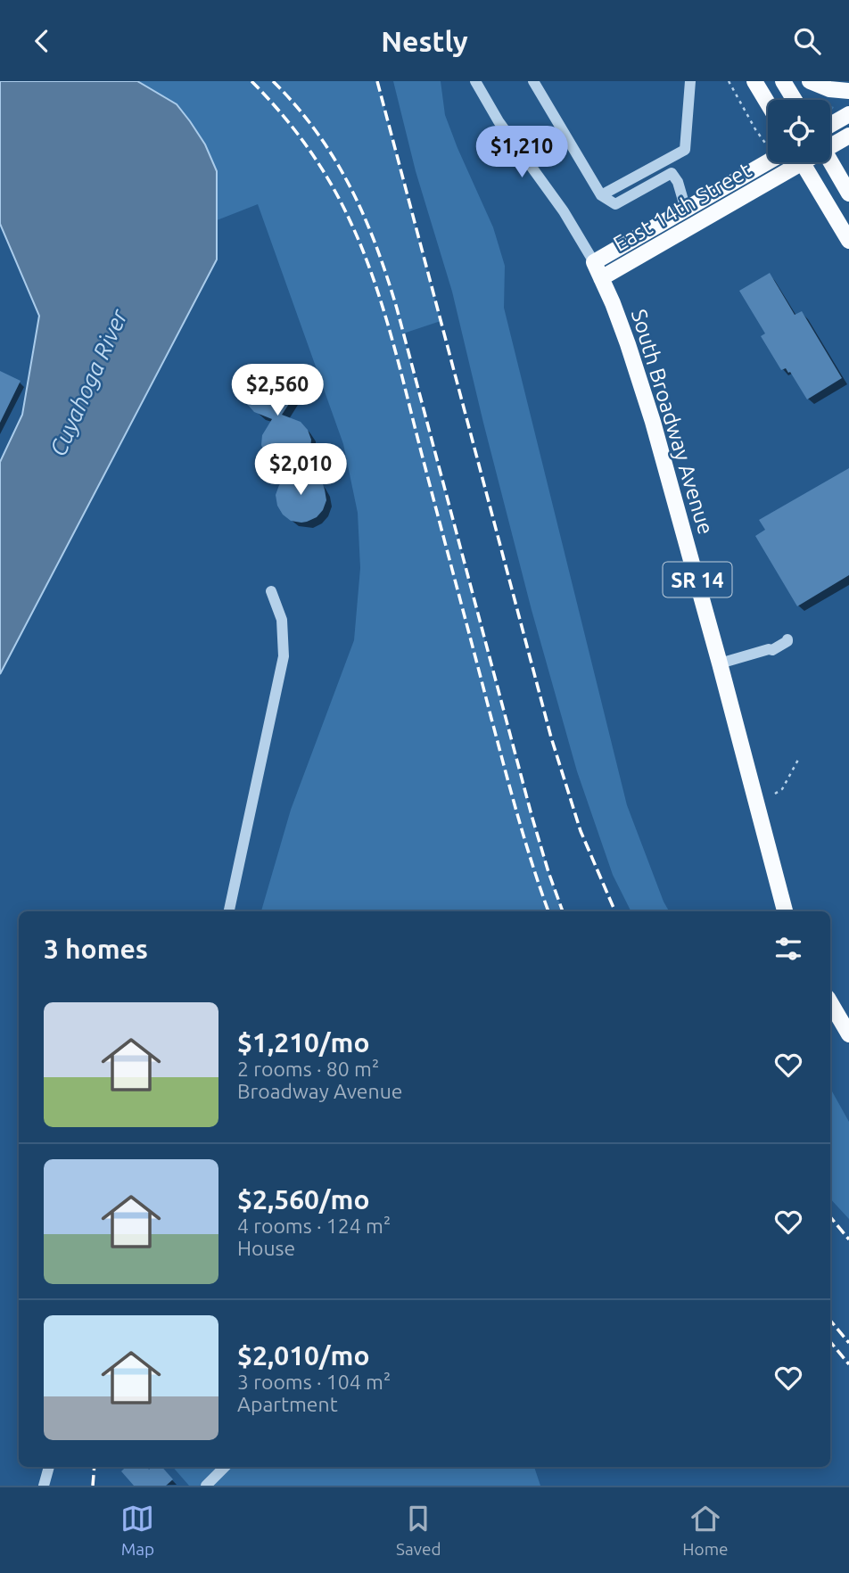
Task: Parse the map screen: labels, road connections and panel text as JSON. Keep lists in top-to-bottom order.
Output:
{
  "streets": {
    "main road": ["East 14th Street", "South Broadway Avenue", "SR 14"]
  },
  "crossings": [
    ["East 14th Street", "South Broadway Avenue"]
  ],
  "water": ["Cuyahoga River"],
  "page": {
    "header": "Nestly",
    "price": ["$1,210", "$2,560", "$2,010"],
    "heading": "3 homes",
    "list": [
      {
        "name": "$1,210/mo",
        "note": "2 rooms · 80 m² · Broadway Avenue"
      },
      {
        "name": "$2,560/mo",
        "note": "4 rooms · 124 m² · House"
      },
      {
        "name": "$2,010/mo",
        "note": "3 rooms · 104 m² · Apartment"
      }
    ],
    "tabs": ["Map", "Saved", "Home"]
  }
}
